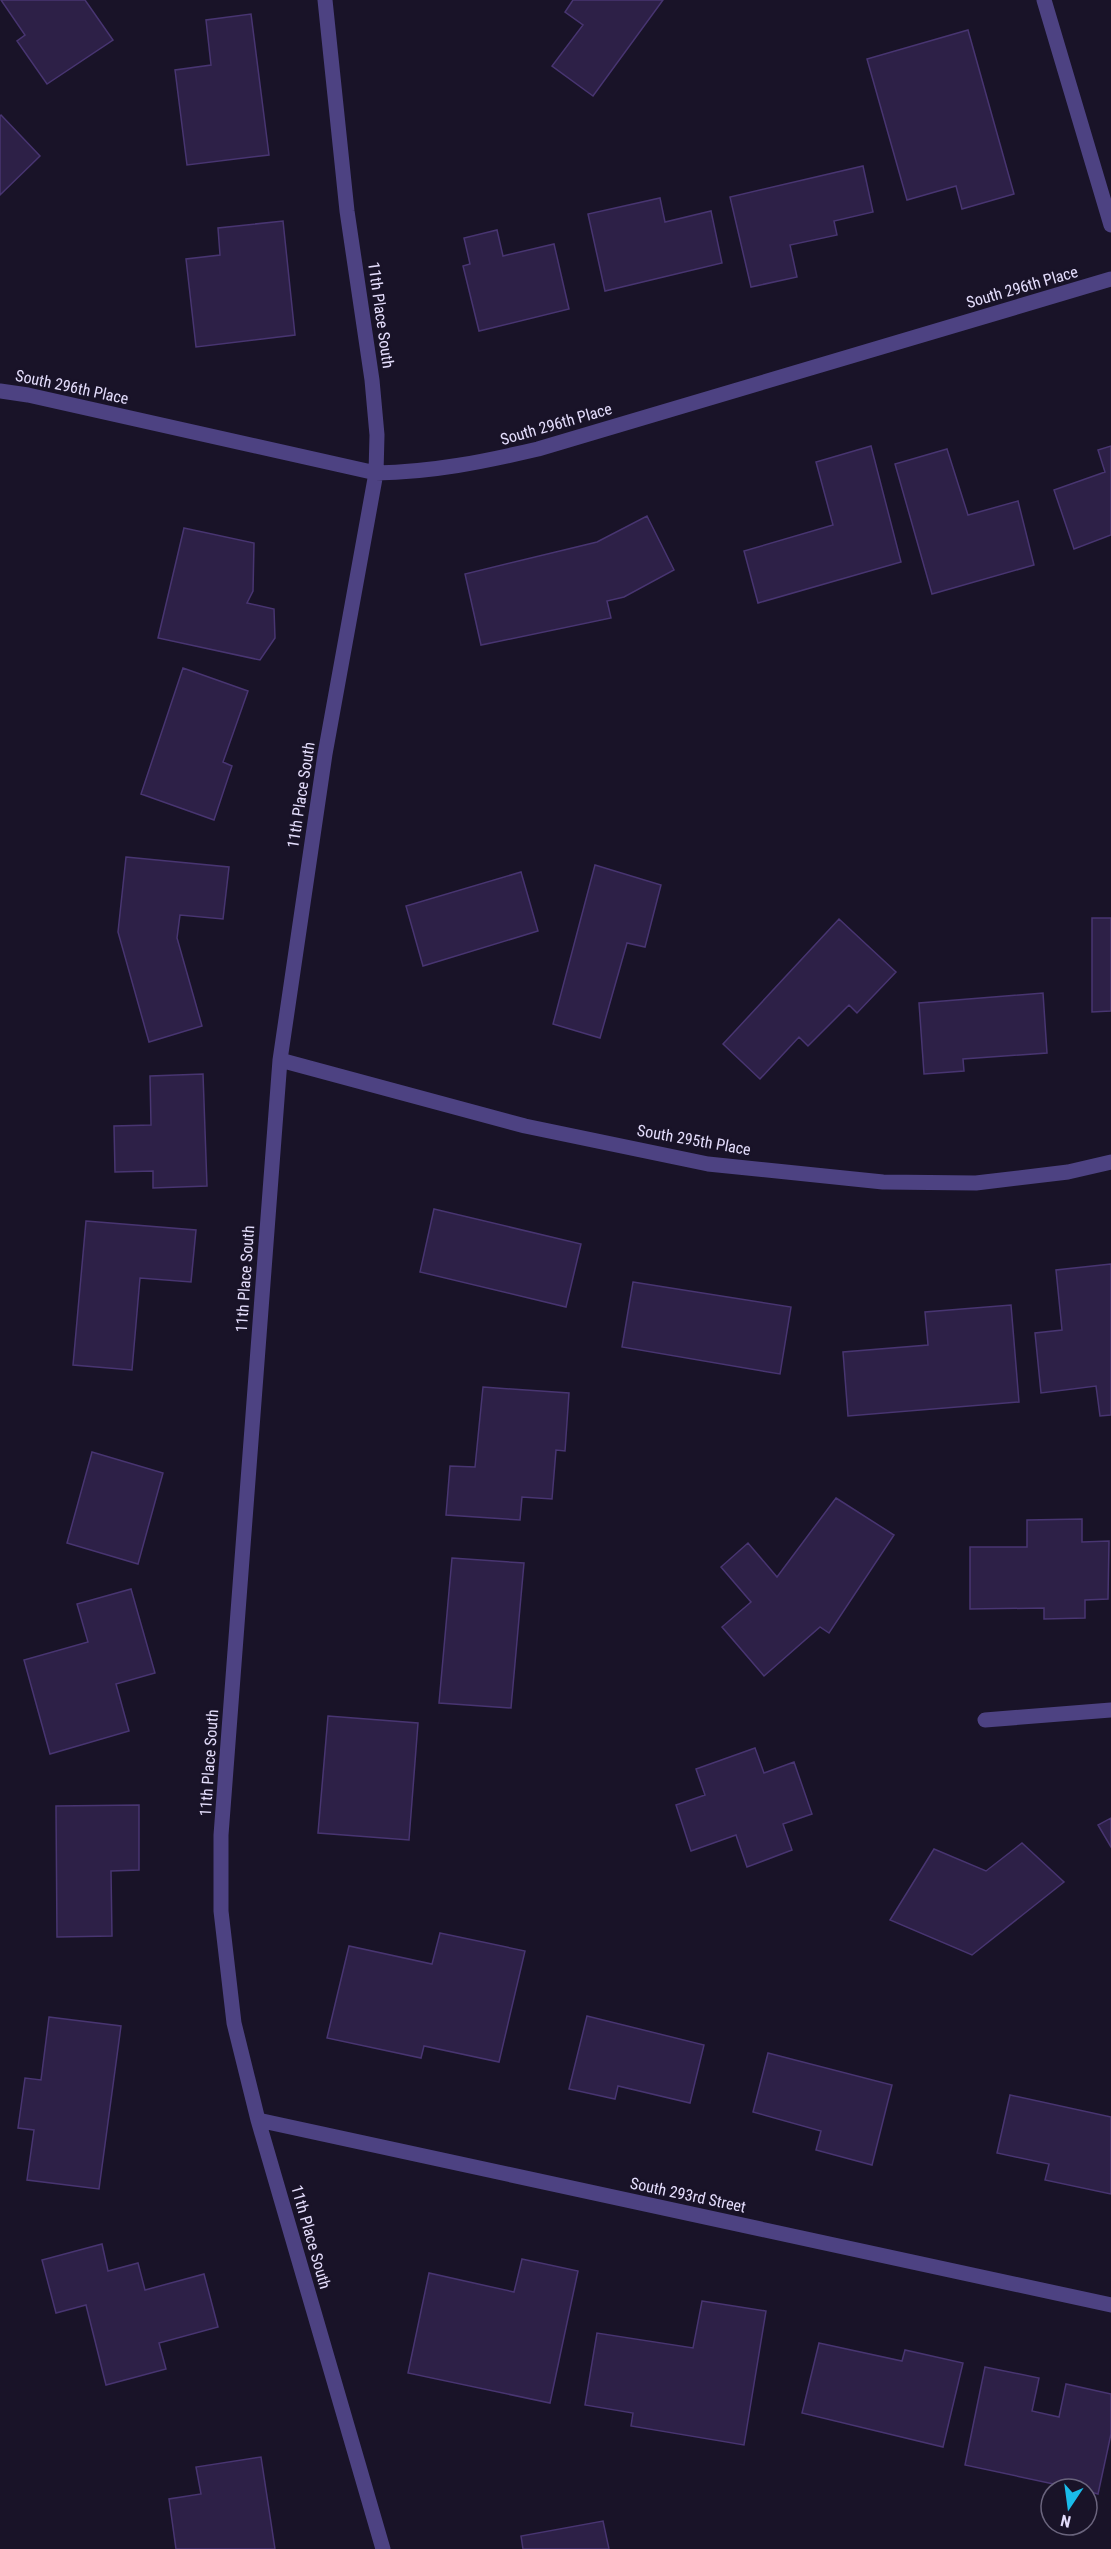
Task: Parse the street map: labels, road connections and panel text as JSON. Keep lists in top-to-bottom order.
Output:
{
  "streets": {
    "street": [
      "South 296th Place",
      "11th Place South",
      "South 295th Place",
      "South 293rd Street"
    ]
  },
  "crossings": [
    ["South 296th Place", "11th Place South"],
    ["11th Place South", "South 295th Place"],
    ["11th Place South", "South 293rd Street"]
  ],
  "north": "bottom"
}
